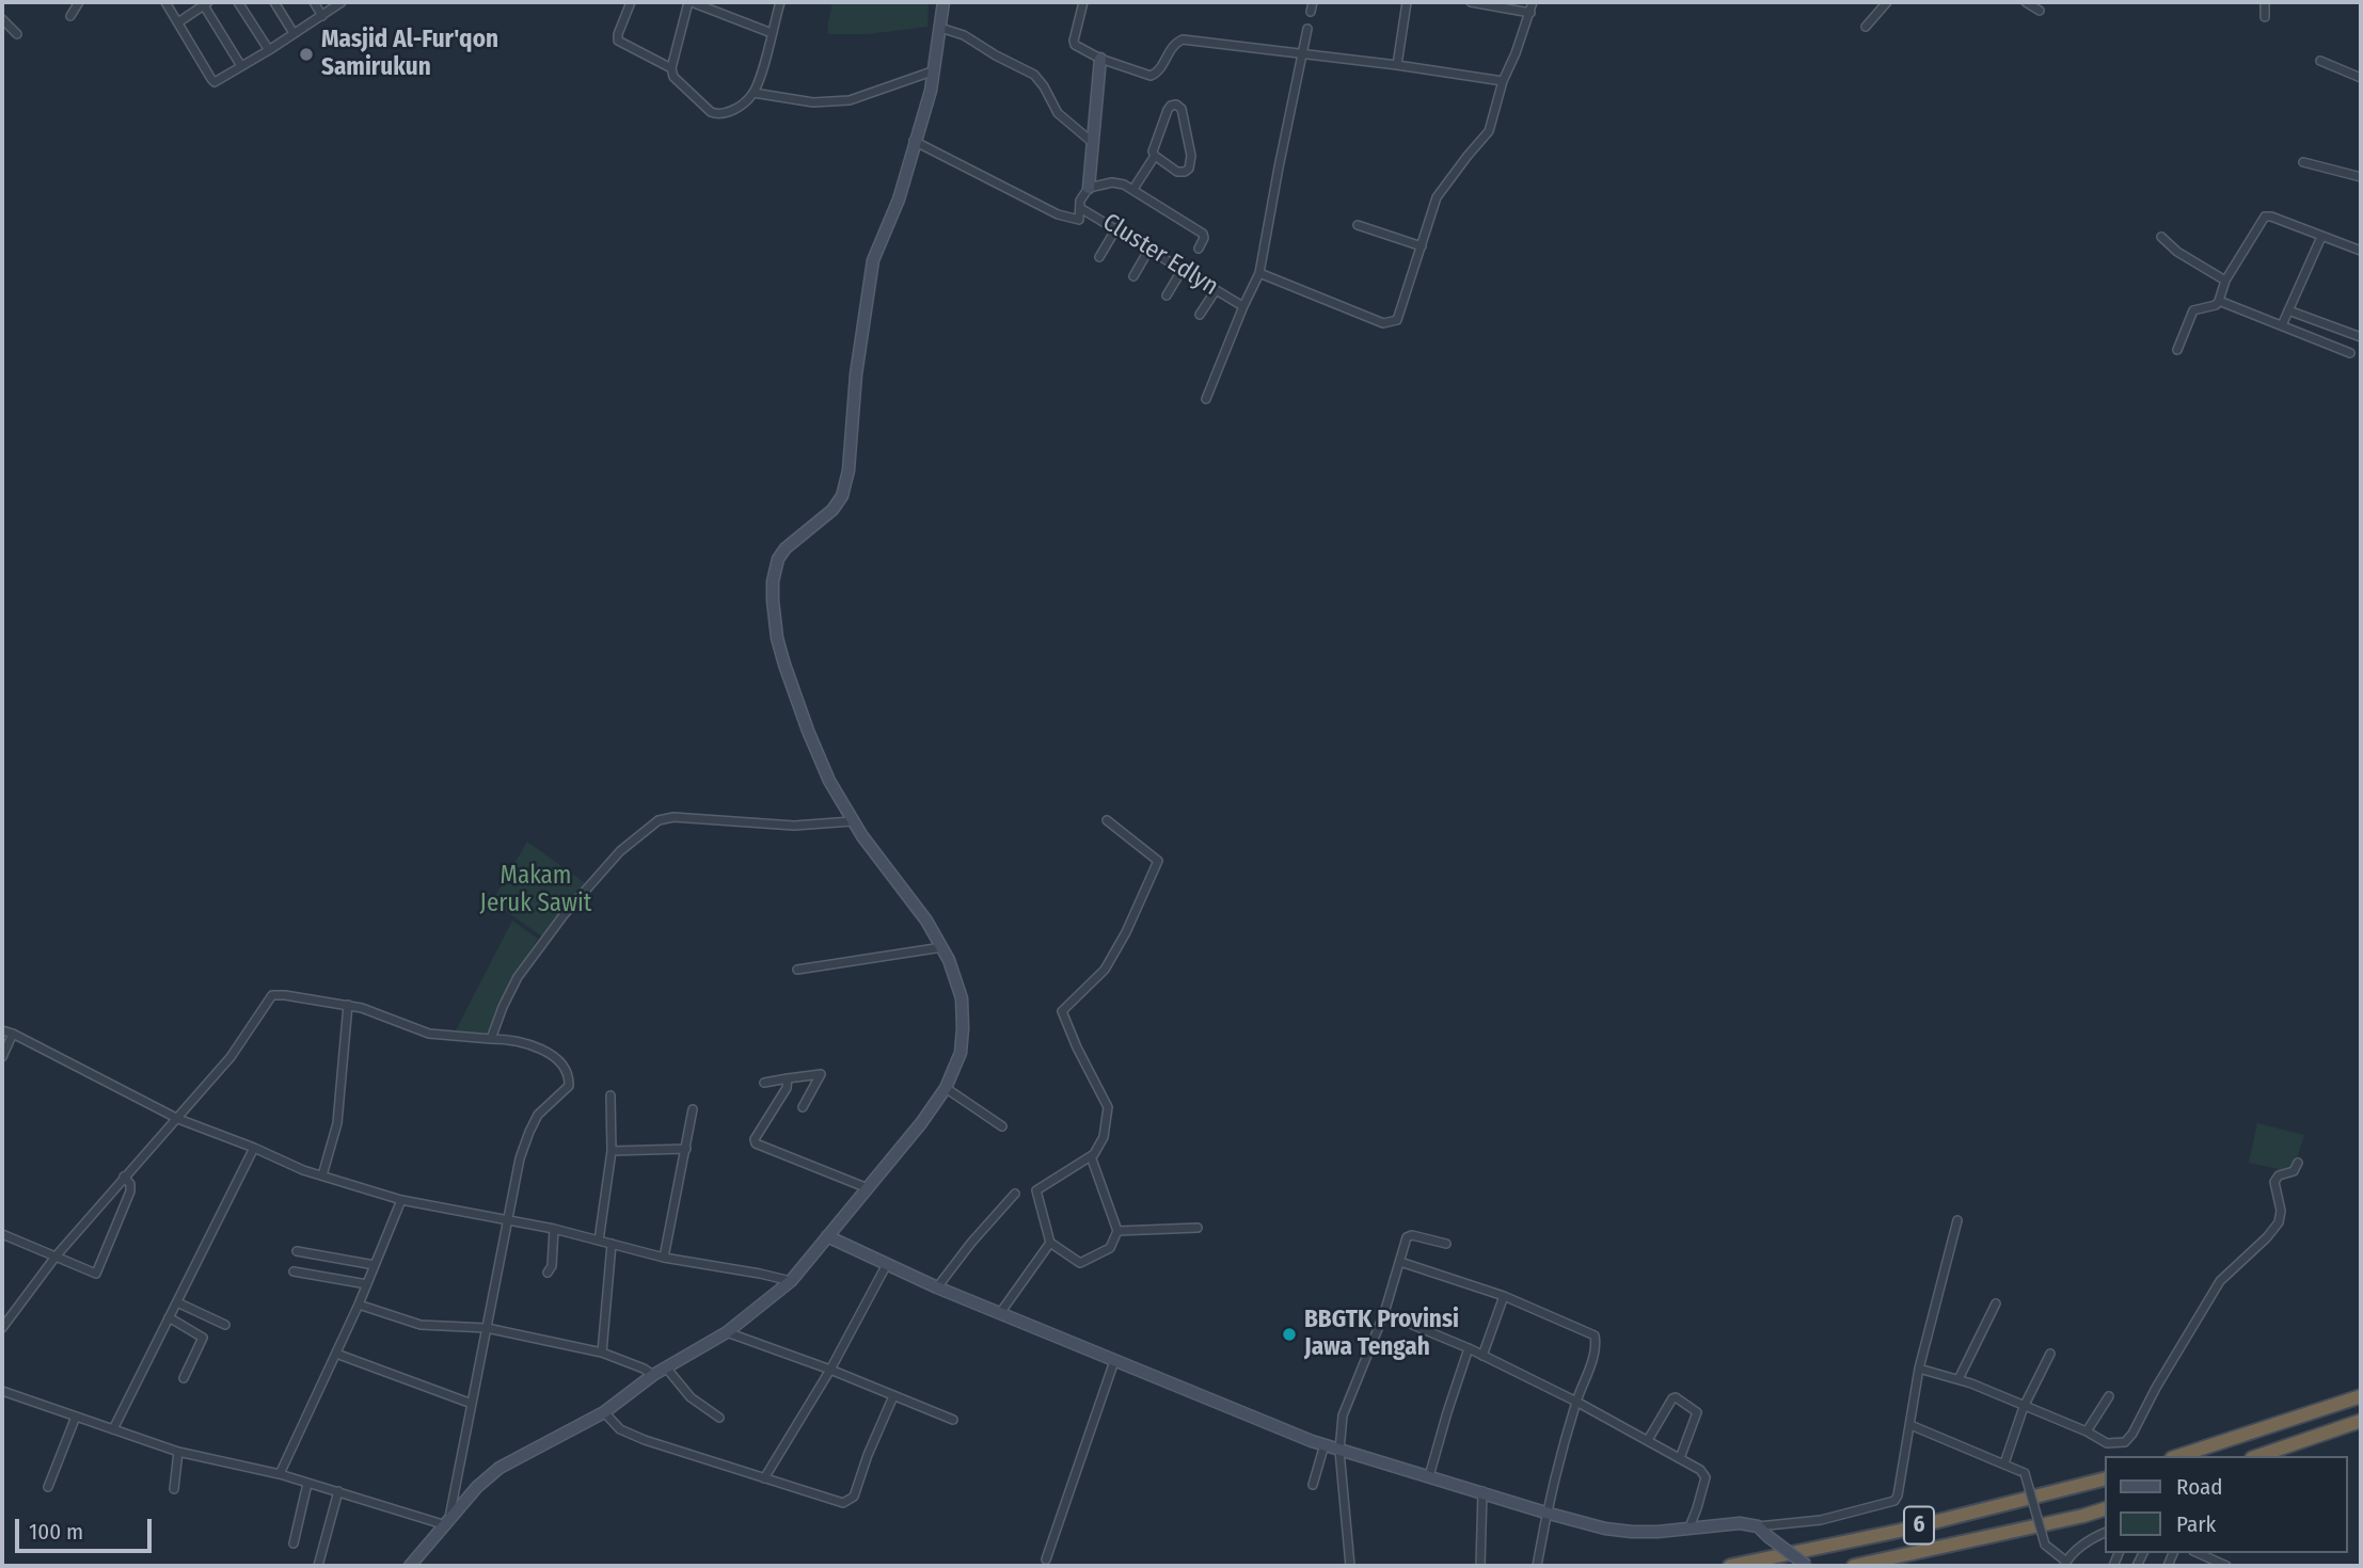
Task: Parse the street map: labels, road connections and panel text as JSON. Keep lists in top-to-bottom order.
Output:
{
  "streets": {
    "highway": ["6"],
    "street": ["Cluster Edlyn"]
  },
  "parks": ["Makam Jeruk Sawit"],
  "places": ["Masjid Al-Fur'qon Samirukun", "BBGTK Provinsi Jawa Tengah"],
  "legend": ["Road", "Park"],
  "scale_bar": "100 m"
}
